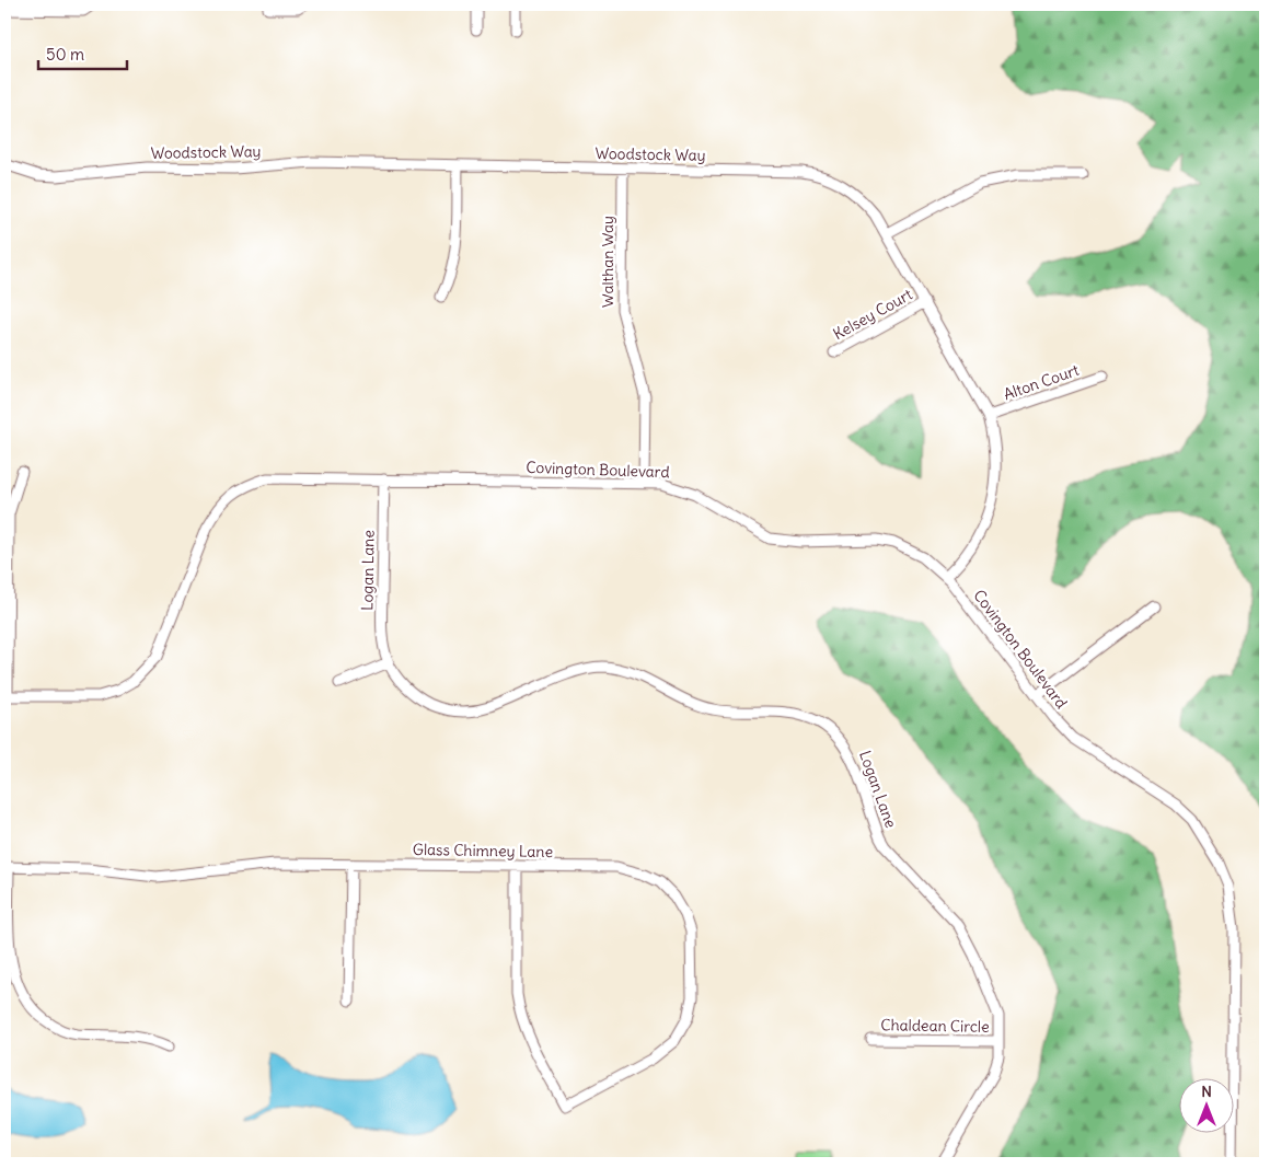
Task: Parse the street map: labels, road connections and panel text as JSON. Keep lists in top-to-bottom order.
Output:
{
  "streets": {
    "street": [
      "Woodstock Way",
      "Walthan Way",
      "Kelsey Court",
      "Alton Court",
      "Covington Boulevard",
      "Logan Lane",
      "Glass Chimney Lane",
      "Chaldean Circle"
    ]
  },
  "crossings": [
    ["Woodstock Way", "Walthan Way"],
    ["Woodstock Way", "Kelsey Court"],
    ["Woodstock Way", "Alton Court"],
    ["Woodstock Way", "Covington Boulevard"],
    ["Walthan Way", "Covington Boulevard"],
    ["Covington Boulevard", "Logan Lane"],
    ["Logan Lane", "Chaldean Circle"]
  ],
  "scale_bar": "50 m",
  "north": "top"
}
